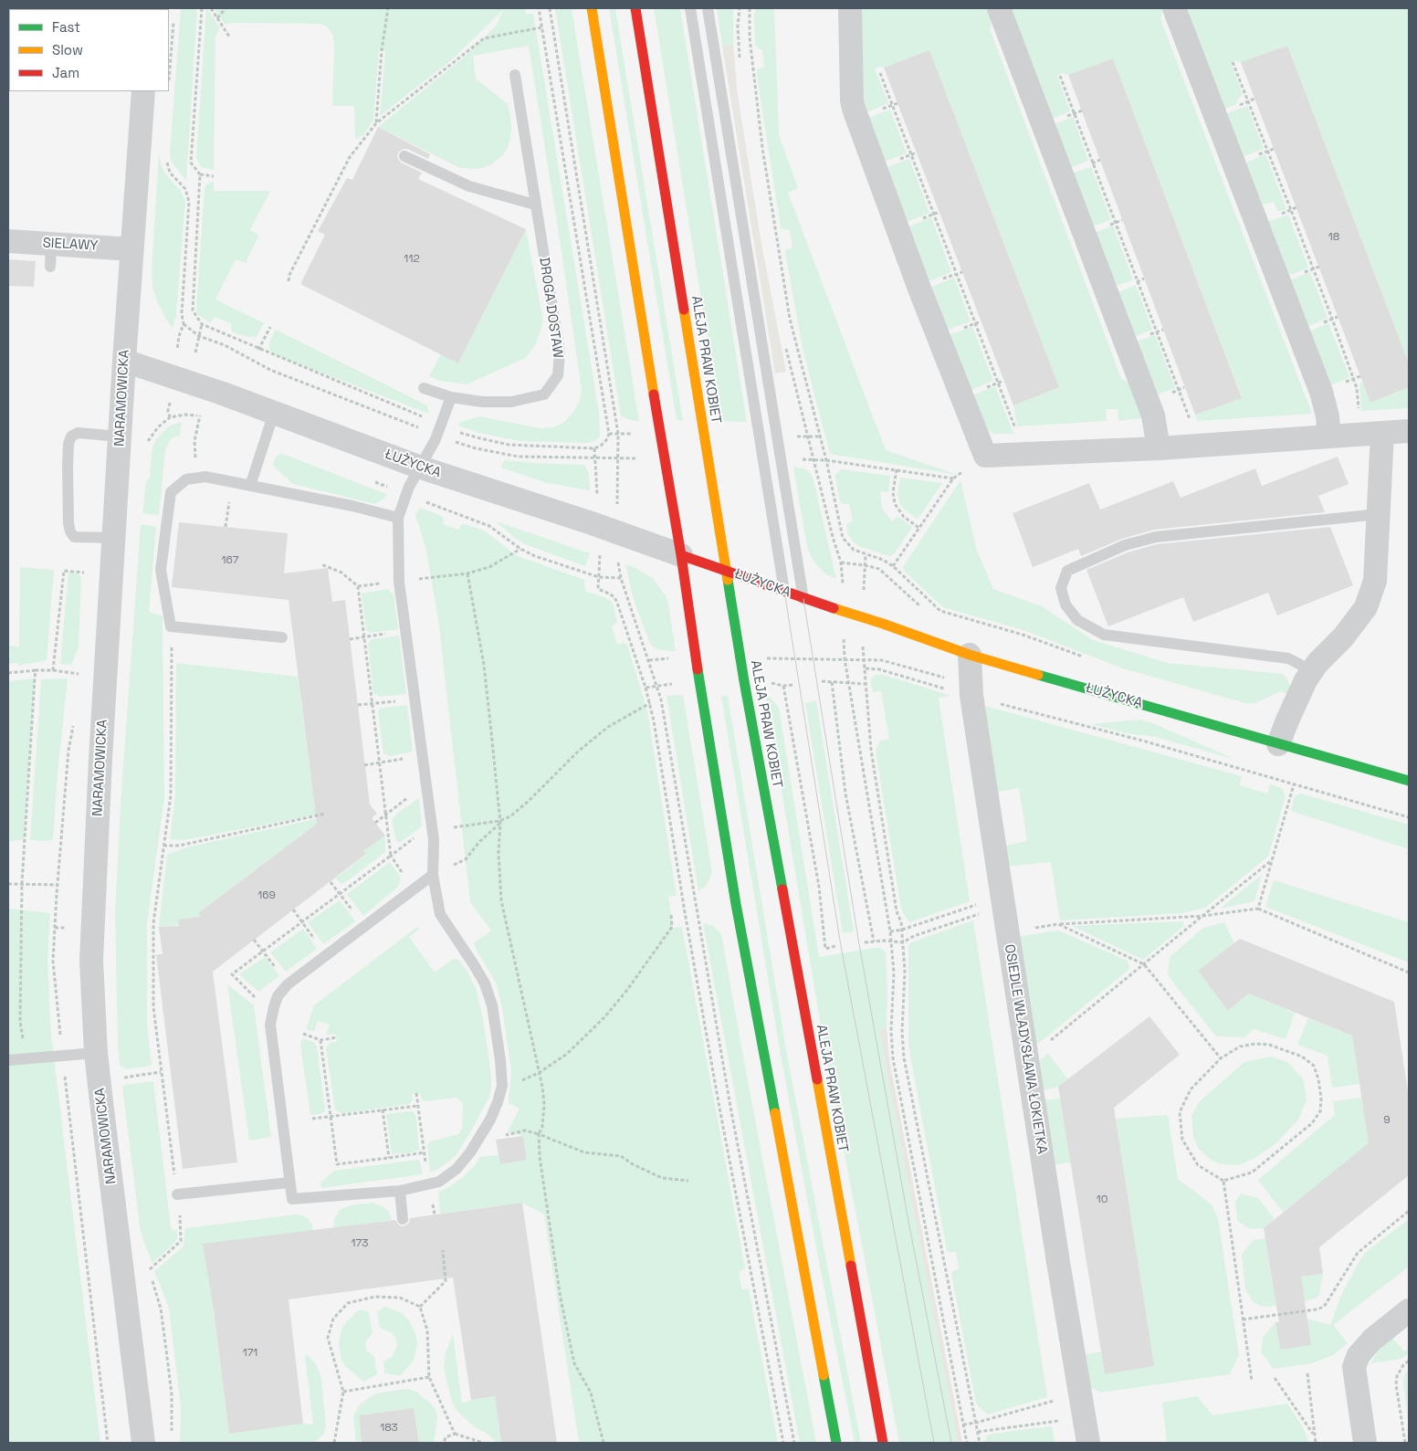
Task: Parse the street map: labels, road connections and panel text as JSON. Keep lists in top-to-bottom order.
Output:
{
  "streets": {
    "street": [
      "SIELAWY",
      "ALEJA PRAW KOBIET",
      "NARAMOWICKA",
      "ŁUŻYCKA",
      "OSIEDLE WŁADYSŁAWA ŁOKIETKA"
    ],
    "lane": ["DROGA DOSTAW"]
  },
  "crossings": [
    ["SIELAWY", "NARAMOWICKA"],
    ["ALEJA PRAW KOBIET", "ŁUŻYCKA"],
    ["NARAMOWICKA", "ŁUŻYCKA"],
    ["ŁUŻYCKA", "OSIEDLE WŁADYSŁAWA ŁOKIETKA"]
  ],
  "house_numbers": [
    "18",
    "112",
    "167",
    "169",
    "9",
    "10",
    "173",
    "171",
    "183"
  ],
  "legend": ["Fast", "Slow", "Jam"]
}
